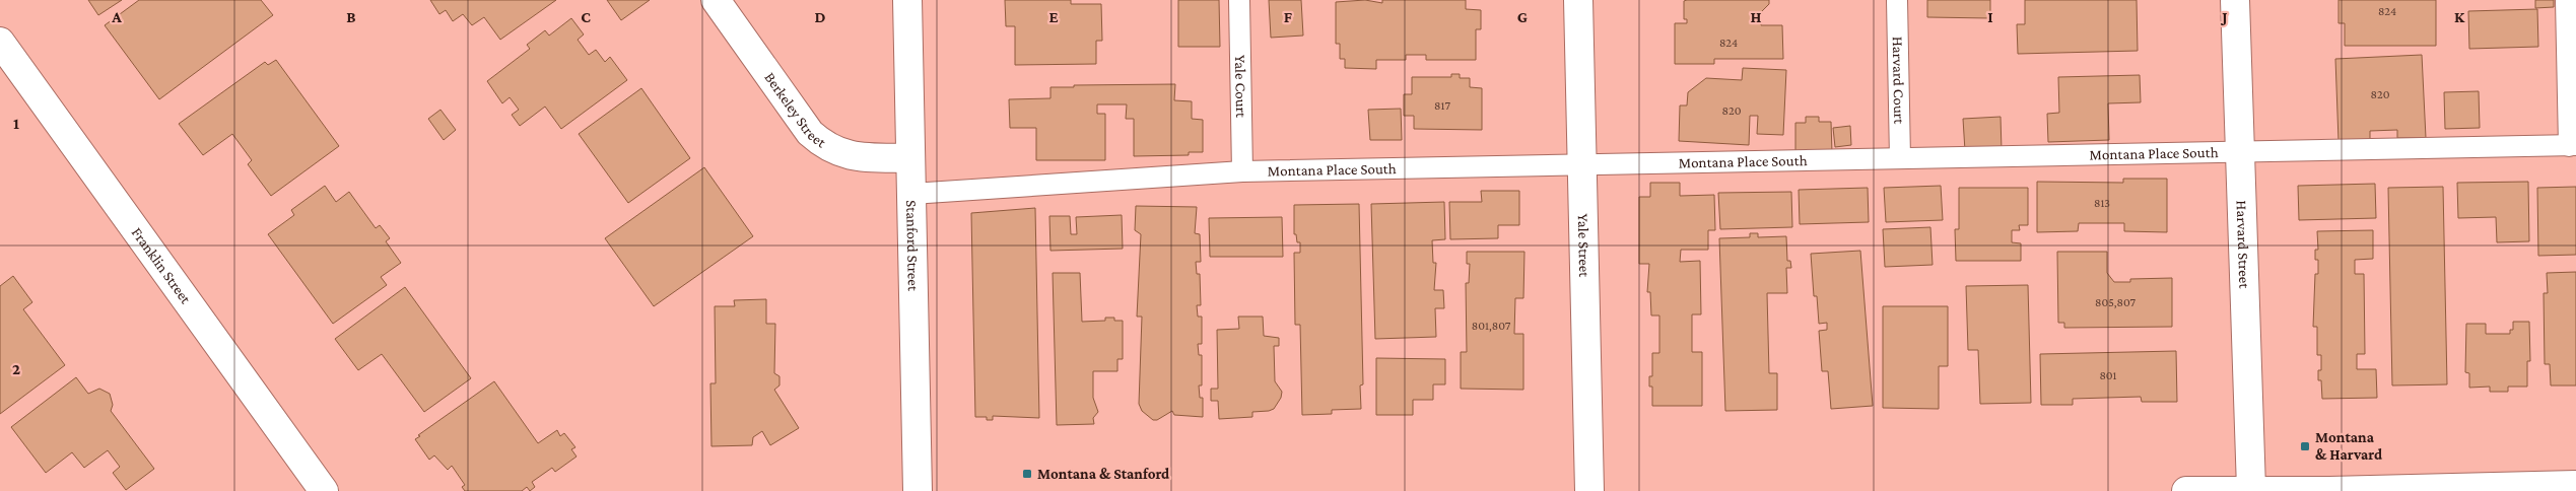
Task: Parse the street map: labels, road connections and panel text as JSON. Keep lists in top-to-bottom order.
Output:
{
  "streets": {
    "street": [
      "Berkeley Street",
      "Harvard Street",
      "Stanford Street",
      "Yale Street",
      "Franklin Street"
    ],
    "lane": ["Harvard Court", "Yale Court", "Montana Place South"]
  },
  "crossings": [
    ["Harvard Court", "Montana Place South"],
    ["Yale Court", "Montana Place South"],
    ["Berkeley Street", "Stanford Street"],
    ["Montana Place South", "Harvard Street"],
    ["Montana Place South", "Stanford Street"],
    ["Montana Place South", "Yale Street"]
  ],
  "places": {
    "transit": ["Montana & Harvard", "Montana & Stanford"]
  },
  "house_numbers": [
    "824",
    "824",
    "820",
    "817",
    "820",
    "813",
    "805,807",
    "801,807",
    "801"
  ],
  "grid": {
    "columns": [
      "A",
      "B",
      "C",
      "D",
      "E",
      "F",
      "G",
      "H",
      "I",
      "J",
      "K"
    ],
    "rows": ["1", "2"]
  }
}
